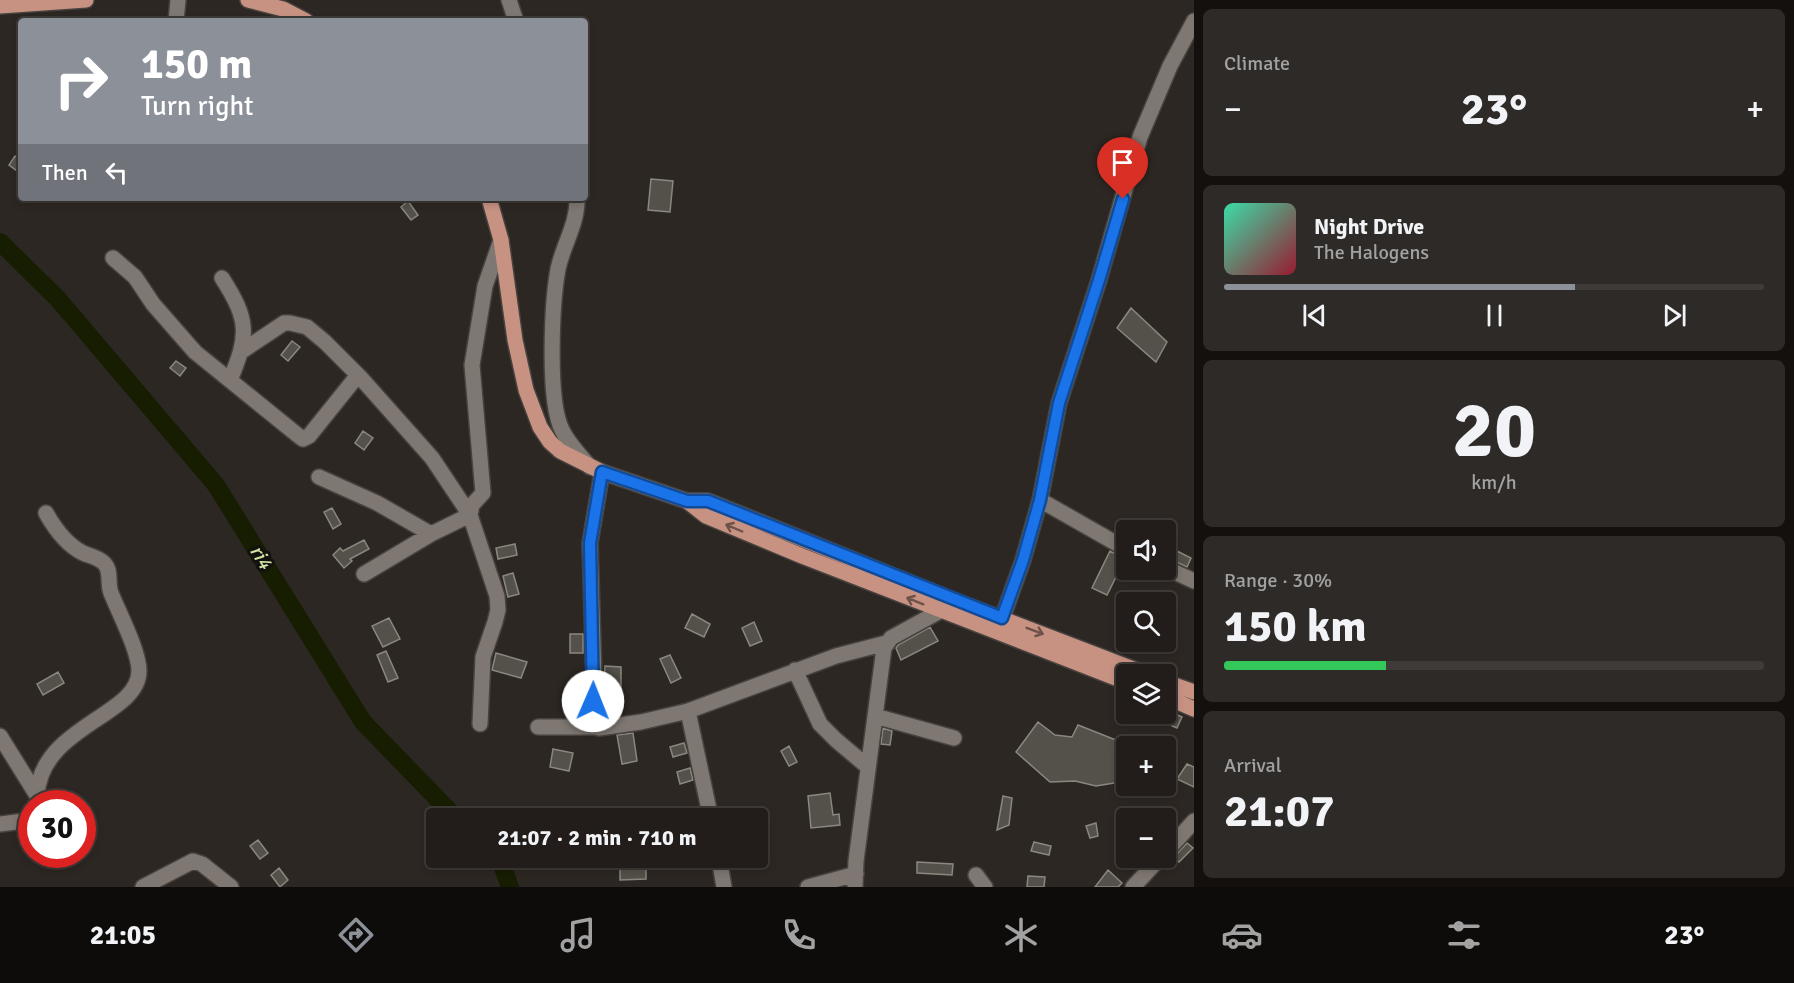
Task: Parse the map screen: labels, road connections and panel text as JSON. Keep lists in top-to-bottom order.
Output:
{
  "water": ["ri4"],
  "page": {
    "tile": [
      "Climate",
      ["20", "km/h"],
      ["Range · 30%", "150 km"],
      ["Arrival", "21:07"]
    ],
    "turn": ["150 m", "Turn right"],
    "heat": ["−", "23°", "+"],
    "then": "Then",
    "song": ["Night Drive", "The Halogens"],
    "map_buttons": ["+", "−"],
    "limit": "30",
    "trip": "21:07 · 2 min · 710 m",
    "tabs": ["21:05", "23°"]
  }
}
